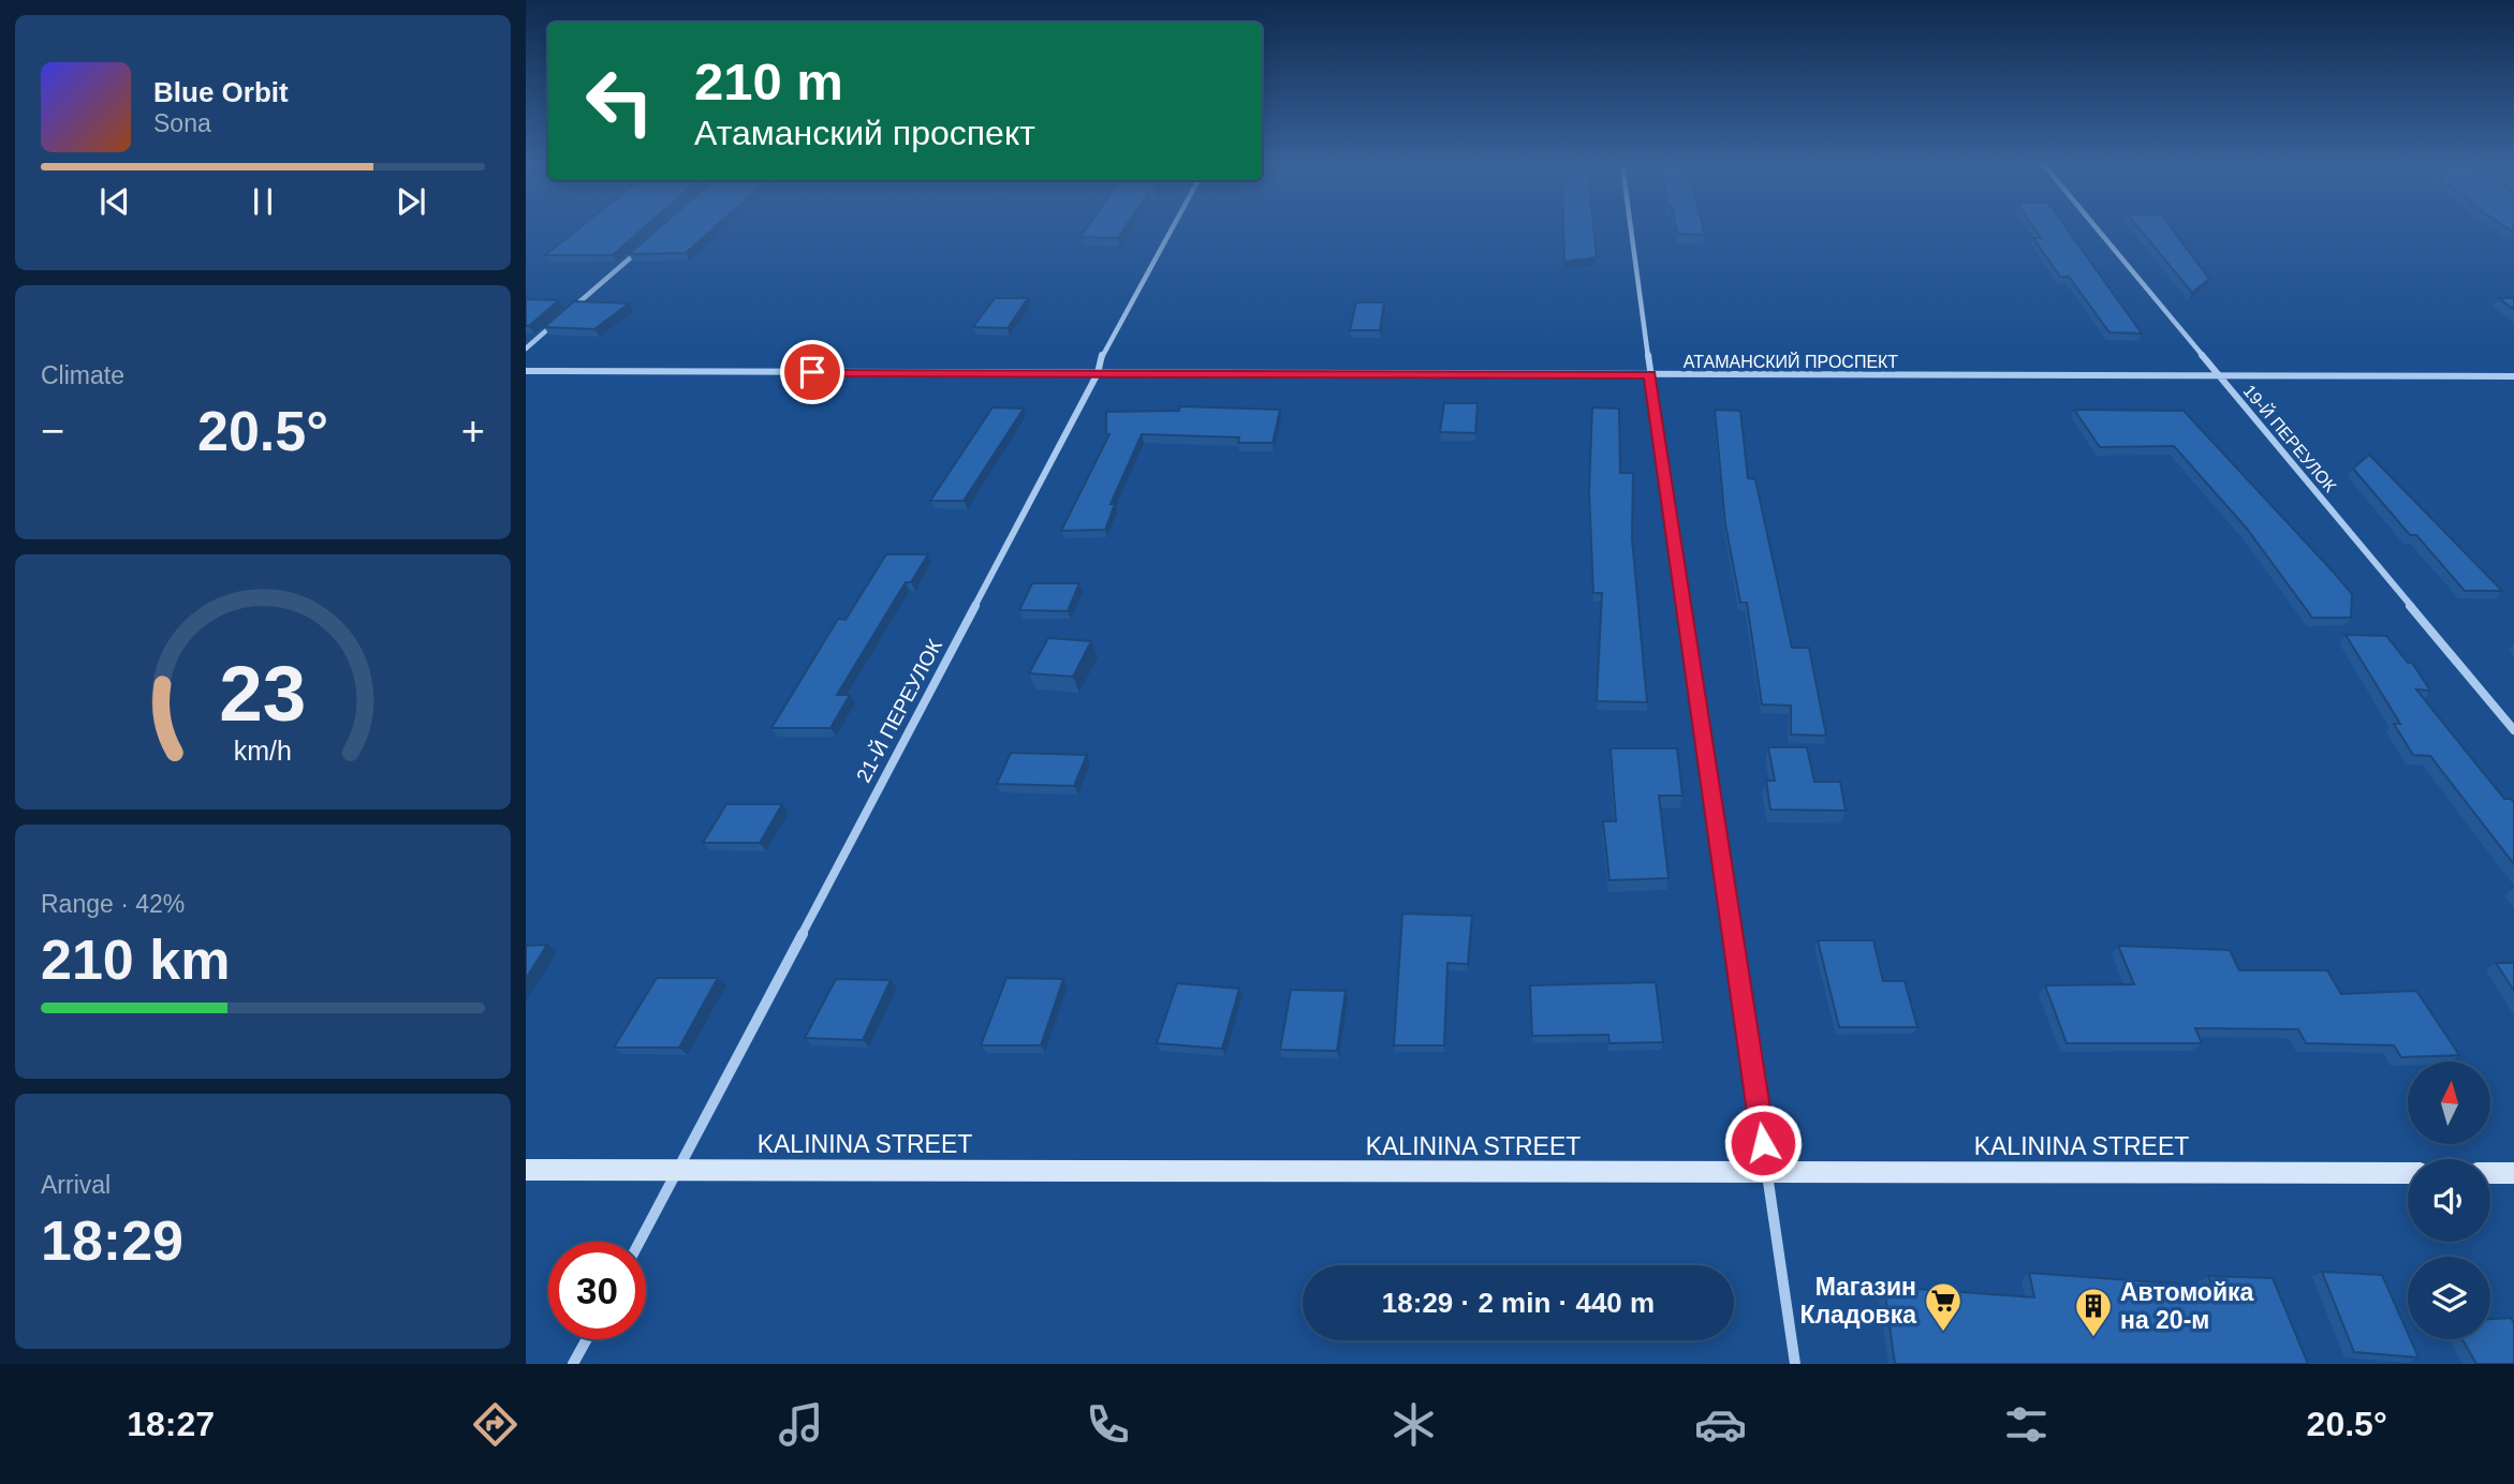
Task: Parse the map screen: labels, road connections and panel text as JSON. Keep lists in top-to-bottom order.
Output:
{
  "streets": {
    "main road": ["KALININA STREET"],
    "street": ["АТАМАНСКИЙ ПРОСПЕКТ", "19-Й ПЕРЕУЛОК", "21-Й ПЕРЕУЛОК"]
  },
  "crossings": [
    ["АТАМАНСКИЙ ПРОСПЕКТ", "19-Й ПЕРЕУЛОК"],
    ["АТАМАНСКИЙ ПРОСПЕКТ", "21-Й ПЕРЕУЛОК"],
    ["21-Й ПЕРЕУЛОК", "KALININA STREET"]
  ],
  "places": {
    "supermarket": ["Магазин Кладовка"],
    "building": ["Автомойка на 20-м"]
  },
  "north": "top",
  "page": {
    "turn": ["210 m", "Атаманский проспект"],
    "song": ["Blue Orbit", "Sona"],
    "tile": [
      "Climate",
      ["Range · 42%", "210 km"],
      ["Arrival", "18:29"]
    ],
    "heat": ["−", "20.5°", "+"],
    "limit": "30",
    "trip": "18:29 · 2 min · 440 m",
    "tabs": ["18:27", "20.5°"],
    "gauge": ["23", "km/h"]
  }
}
